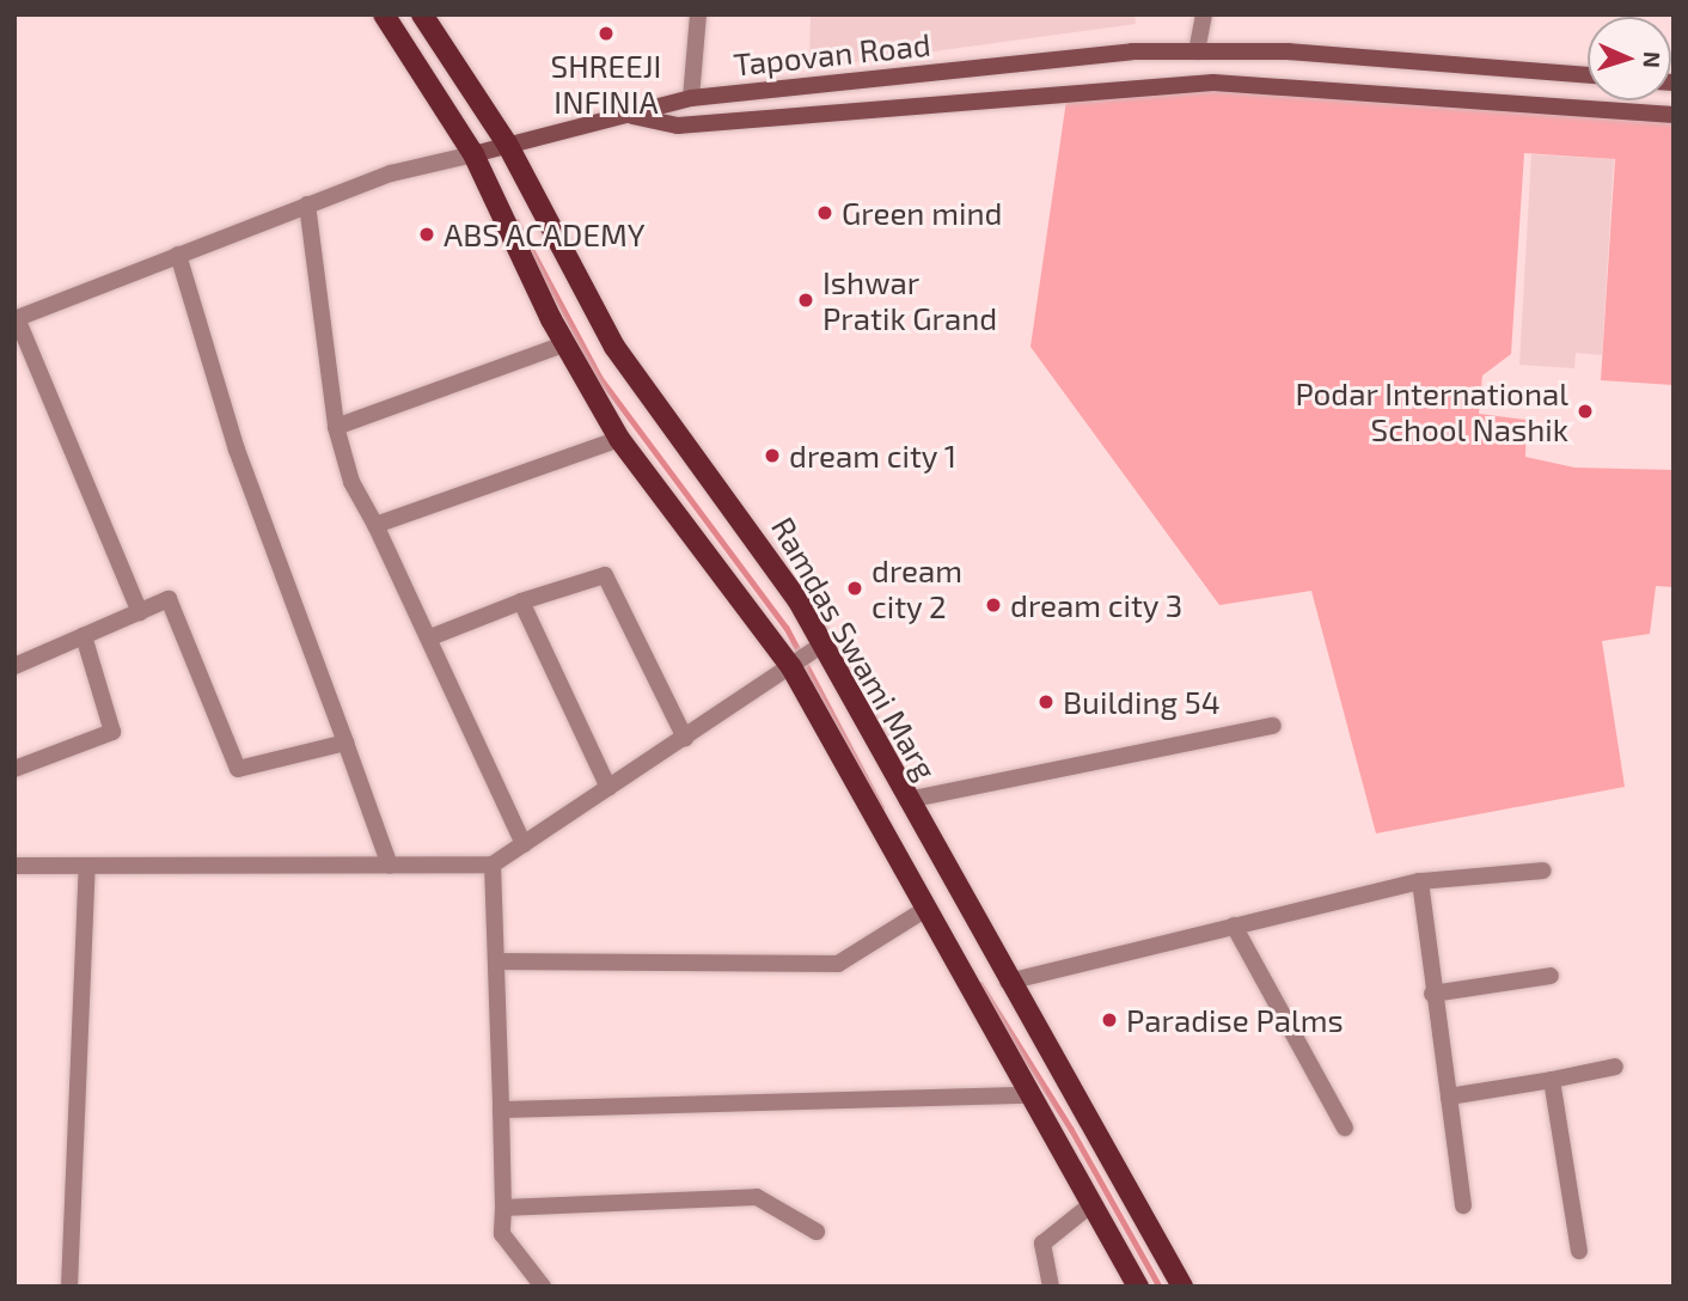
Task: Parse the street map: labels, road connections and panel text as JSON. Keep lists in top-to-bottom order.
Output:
{
  "streets": {
    "main road": ["Tapovan Road", "Ramdas Swami Marg"]
  },
  "crossings": [
    ["Tapovan Road", "Ramdas Swami Marg"]
  ],
  "places": [
    "SHREEJI INFINIA",
    "Green mind",
    "ABS ACADEMY",
    "Ishwar Pratik Grand",
    "Podar International School Nashik",
    "dream city 1",
    "dream city 2",
    "dream city 3",
    "Building 54",
    "Paradise Palms"
  ],
  "north": "right"
}
